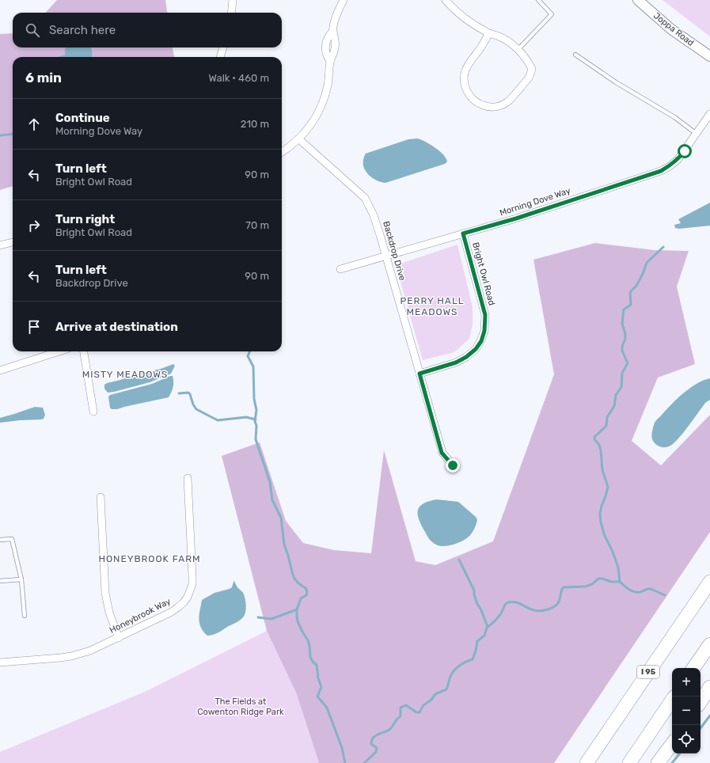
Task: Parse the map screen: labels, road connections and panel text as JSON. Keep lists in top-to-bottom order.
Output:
{
  "streets": {
    "highway": ["I 95"],
    "street": [
      "Joppa Road",
      "Morning Dove Way",
      "Backdrop Drive",
      "Bright Owl Road",
      "Honeybrook Way"
    ]
  },
  "crossings": [
    ["Morning Dove Way", "Backdrop Drive"],
    ["Morning Dove Way", "Bright Owl Road"],
    ["Backdrop Drive", "Bright Owl Road"]
  ],
  "districts": ["PERRY HALL MEADOWS", "MISTY MEADOWS", "HONEYBROOK FARM"],
  "parks": ["The Fields at Cowenton Ridge Park"],
  "page": {
    "search": "Search here",
    "heading": ["6 min", "Walk · 460 m"],
    "list": [
      ["Continue", "Morning Dove Way", "210 m"],
      ["Turn left", "Bright Owl Road", "90 m"],
      ["Turn right", "Bright Owl Road", "70 m"],
      ["Turn left", "Backdrop Drive", "90 m"],
      "Arrive at destination"
    ],
    "map_buttons": ["+", "−"]
  }
}
